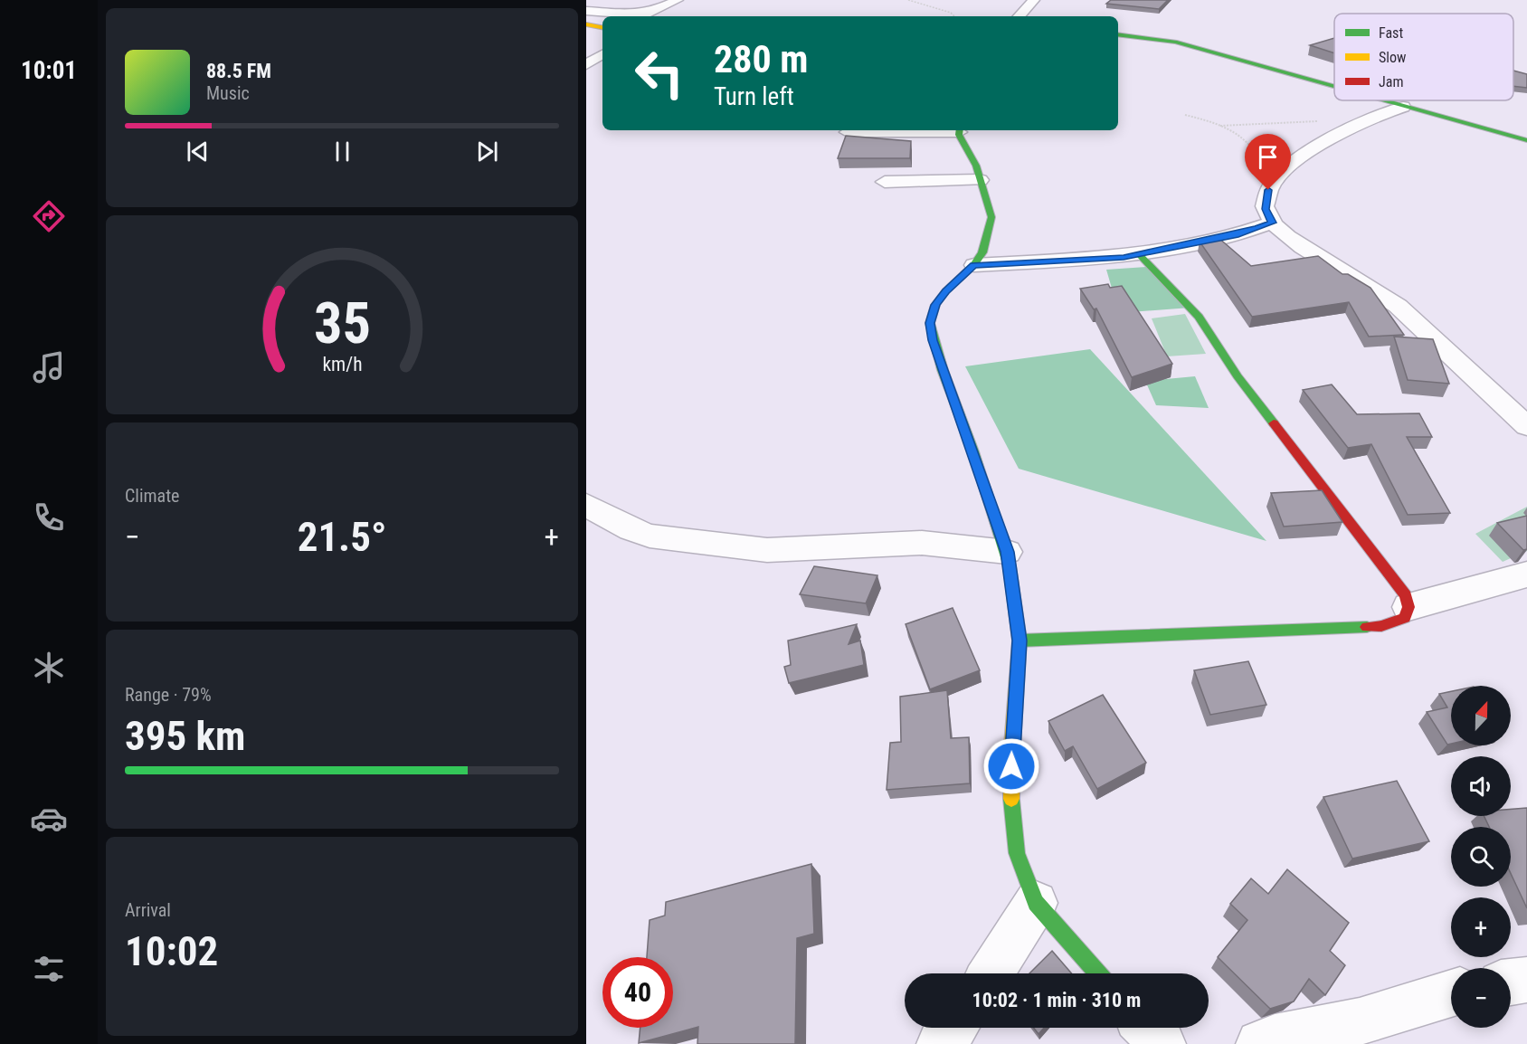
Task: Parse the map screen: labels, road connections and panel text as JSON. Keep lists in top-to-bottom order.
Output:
{
  "legend": ["Fast", "Slow", "Jam"],
  "north": "top",
  "page": {
    "tabs": "10:01",
    "turn": ["280 m", "Turn left"],
    "song": ["88.5 FM", "Music"],
    "tile": [
      "Climate",
      ["Range · 79%", "395 km"],
      ["Arrival", "10:02"]
    ],
    "heat": ["−", "21.5°", "+"],
    "map_buttons": ["+", "−"],
    "limit": "40",
    "trip": "10:02 · 1 min · 310 m",
    "gauge": ["35", "km/h"]
  }
}
